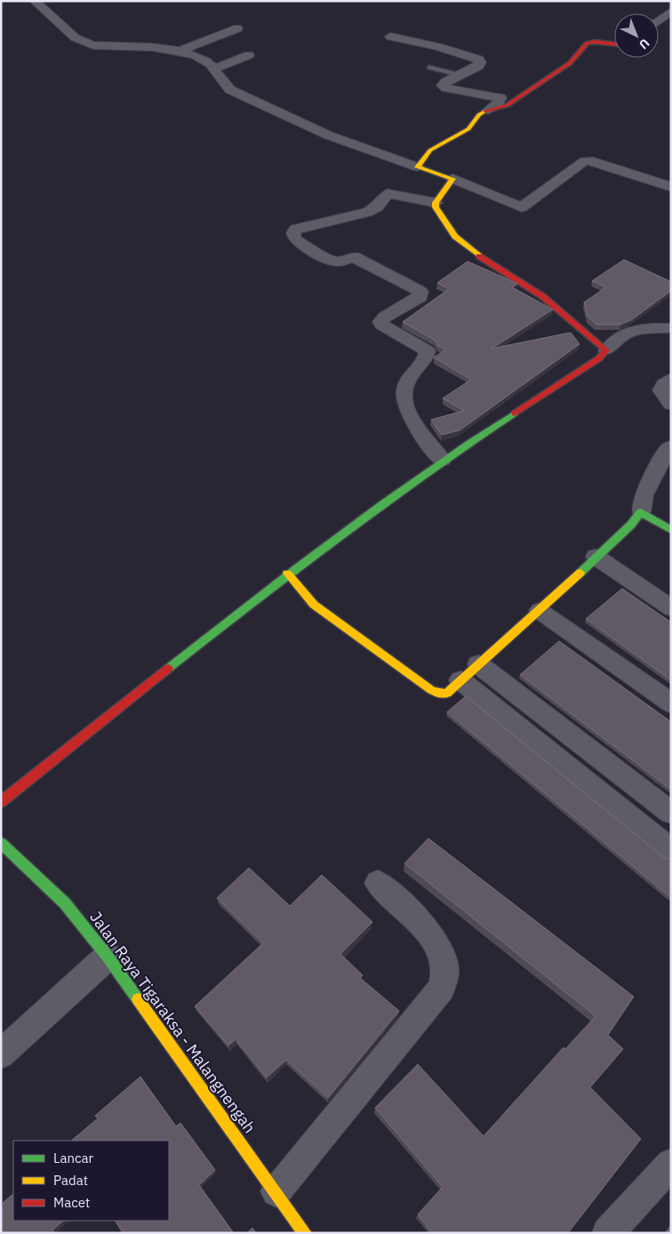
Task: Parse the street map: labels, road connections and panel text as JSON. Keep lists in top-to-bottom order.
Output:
{
  "streets": {
    "street": ["Jalan Raya Tigaraksa - Malangnengah"]
  },
  "legend": ["Lancar", "Padat", "Macet"],
  "north": "bottom right"
}
